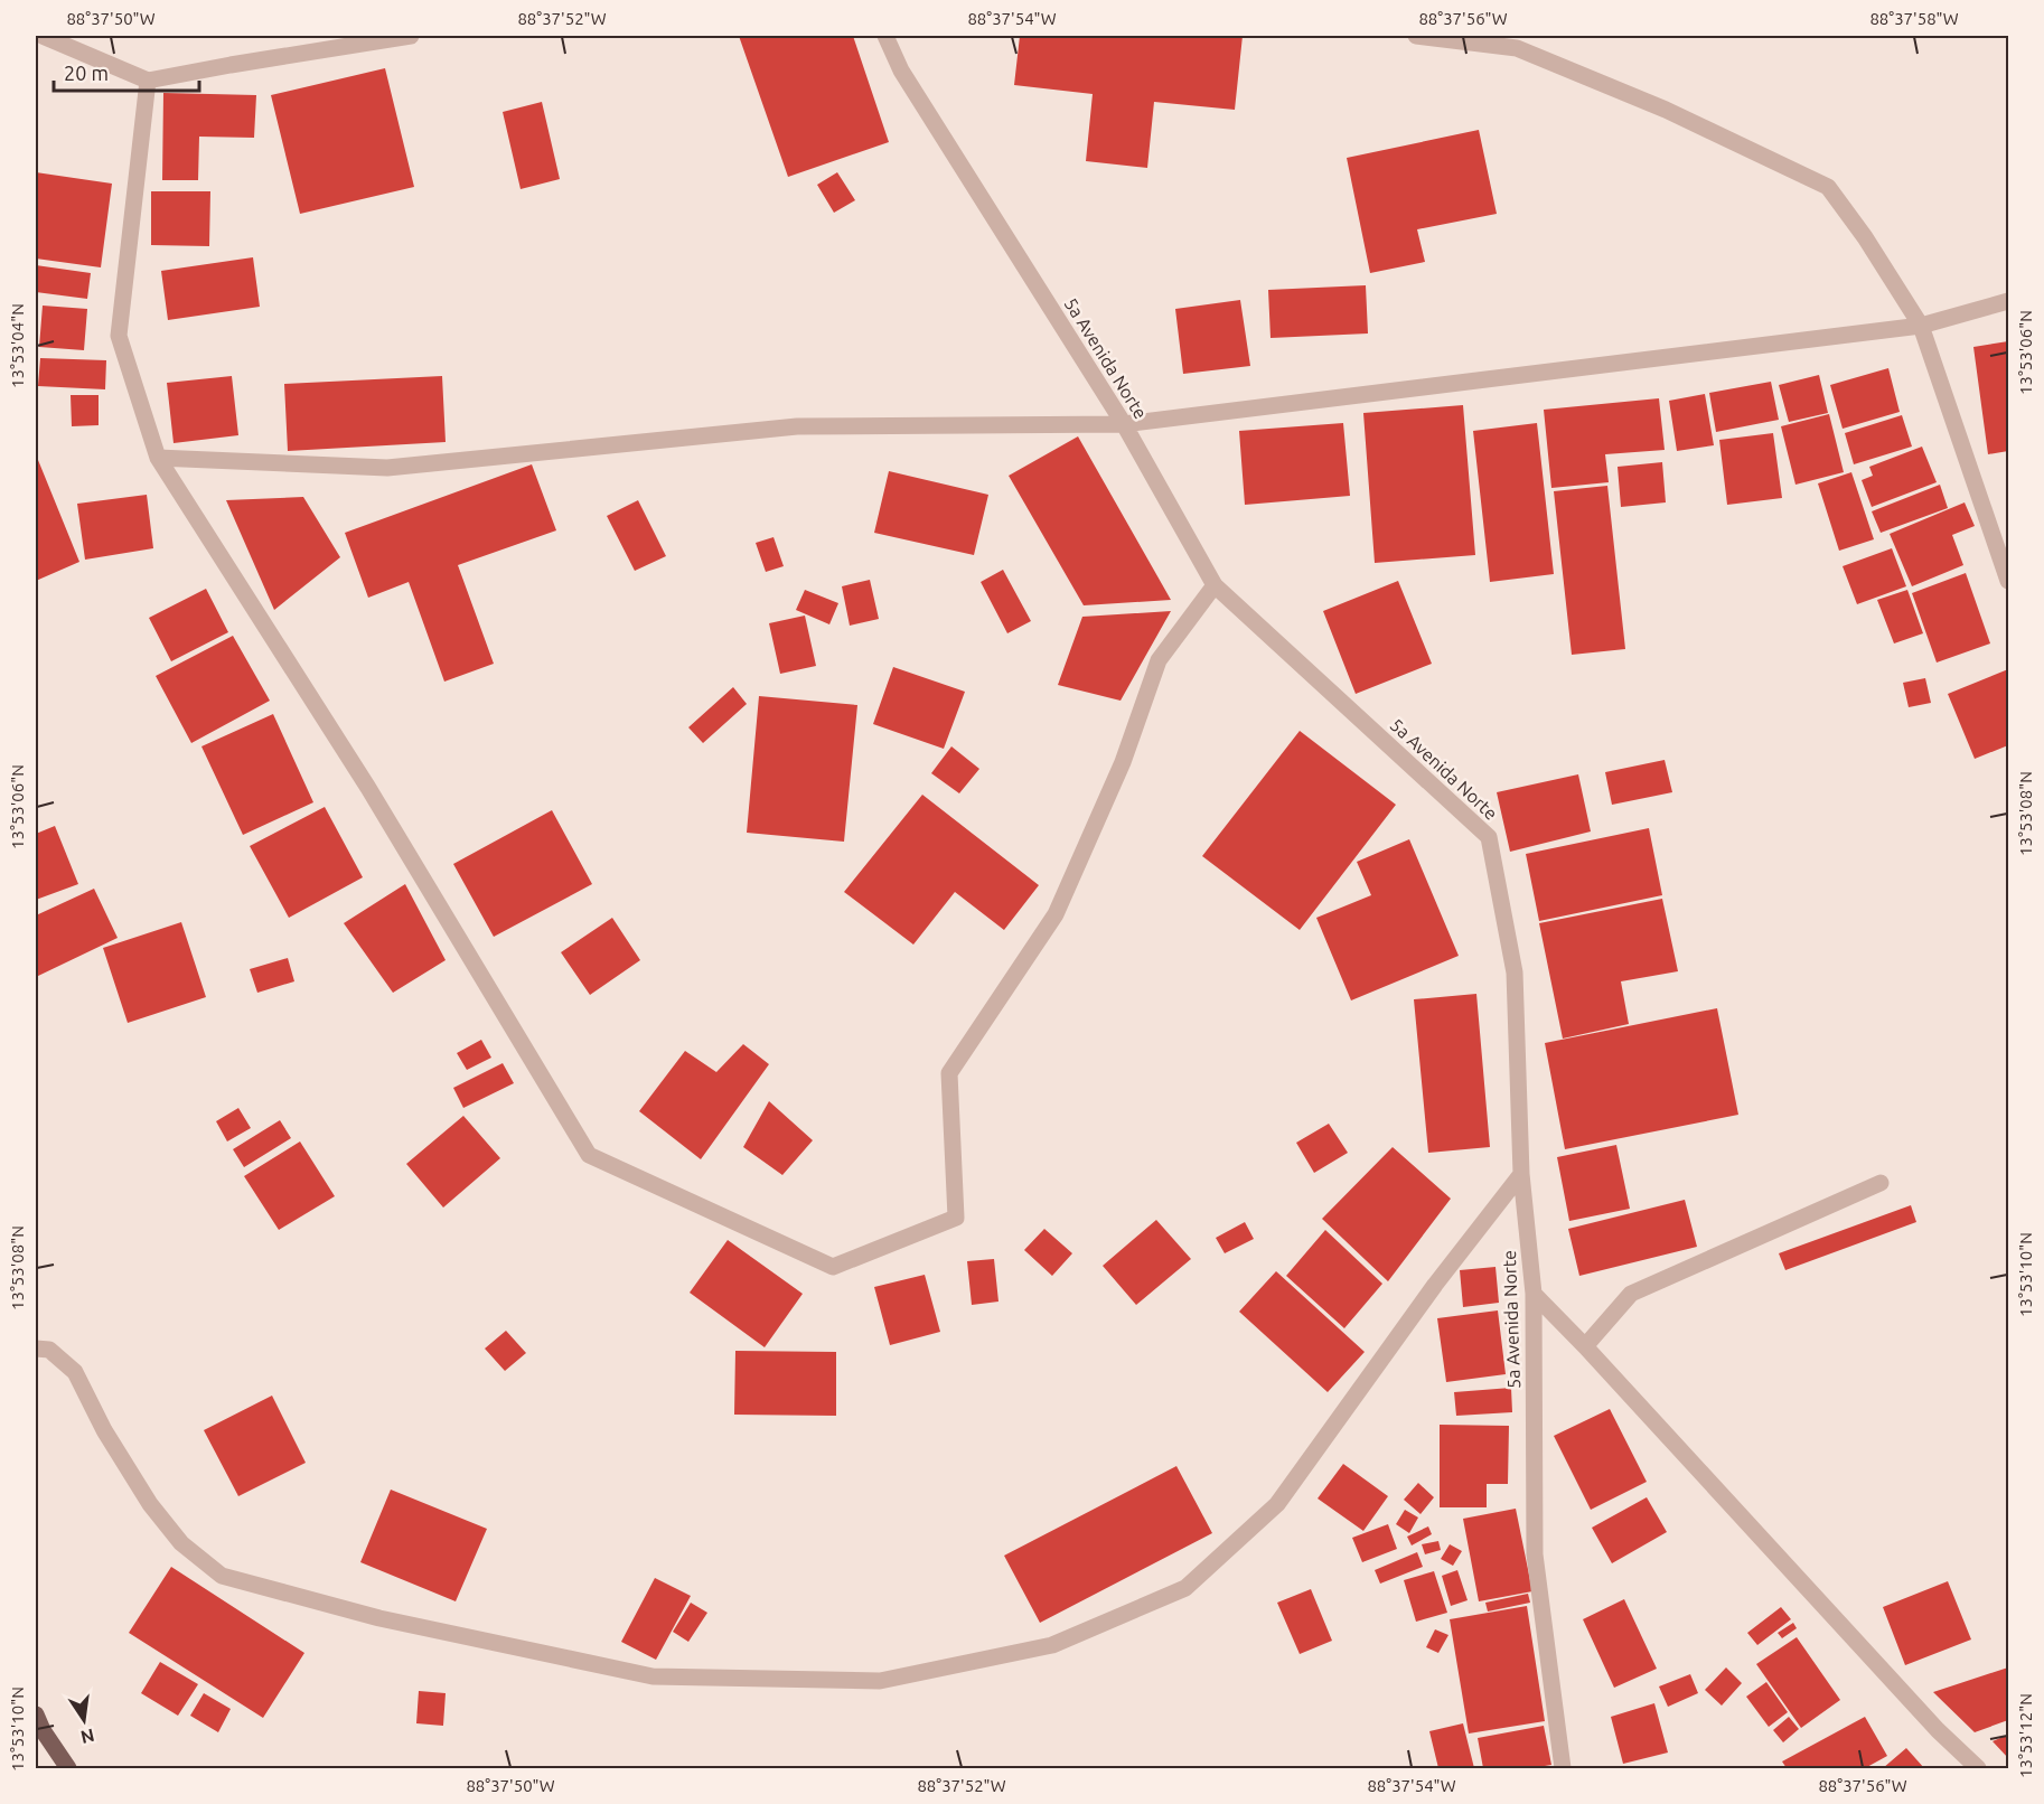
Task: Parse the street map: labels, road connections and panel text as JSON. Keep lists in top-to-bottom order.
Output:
{
  "streets": {
    "street": ["5a Avenida Norte"]
  },
  "scale_bar": "20 m",
  "north": "bottom",
  "coordinates": [
    "88°37'50\"W",
    "88°37'52\"W",
    "88°37'54\"W",
    "88°37'56\"W",
    "88°37'58\"W",
    "13°53'04\"N",
    "13°53'06\"N",
    "13°53'08\"N",
    "13°53'10\"N",
    "13°53'12\"N"
  ]
}
